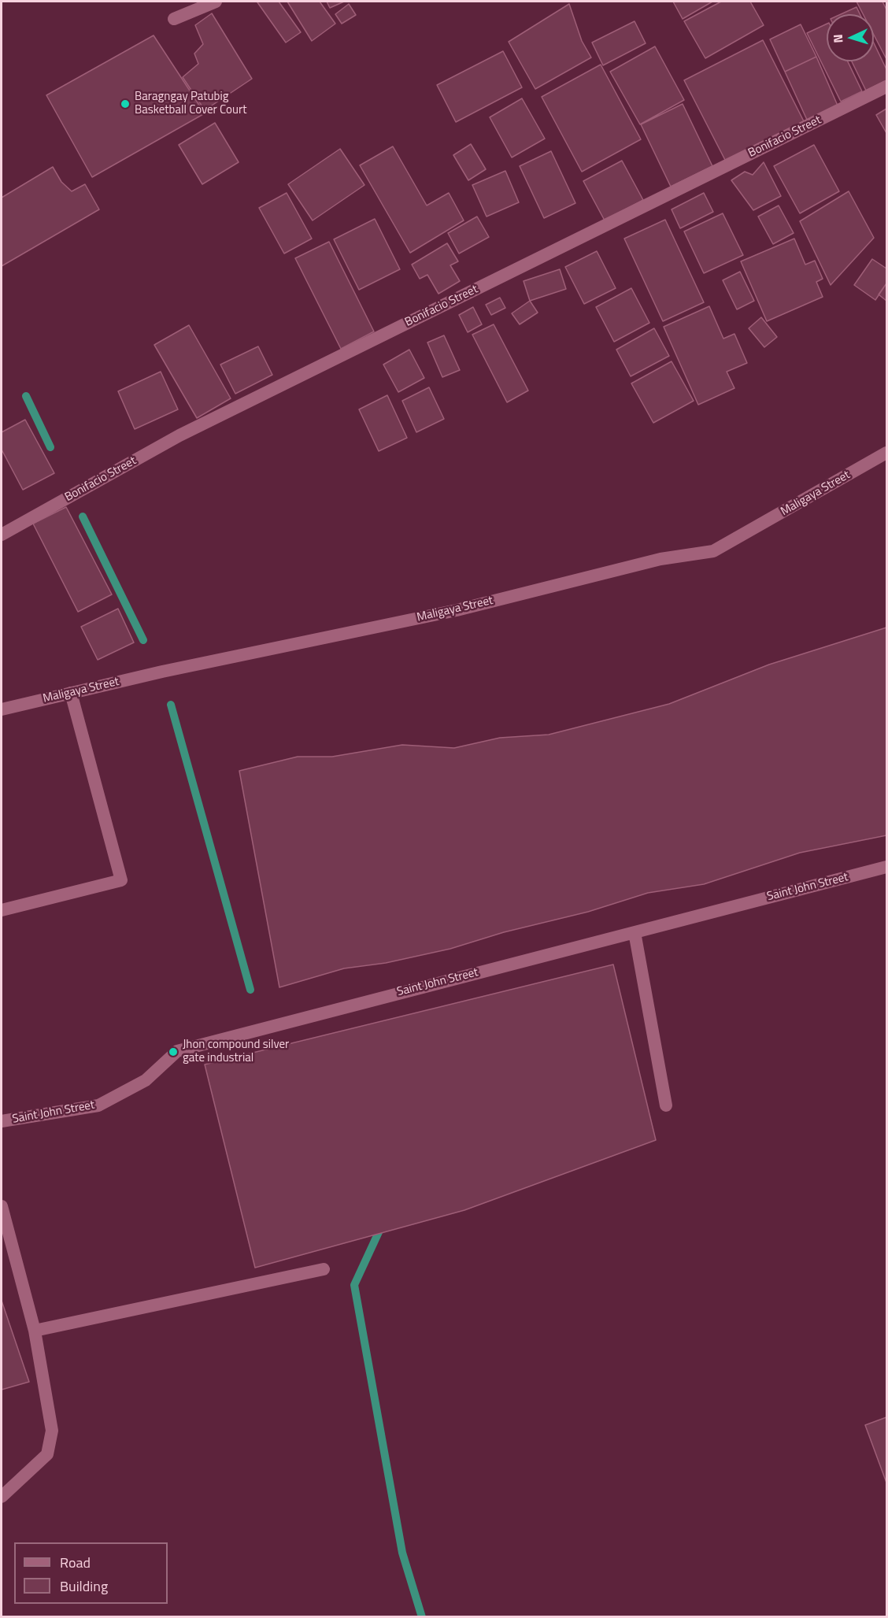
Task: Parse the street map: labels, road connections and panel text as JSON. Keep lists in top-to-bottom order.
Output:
{
  "streets": {
    "street": ["Bonifacio Street", "Maligaya Street", "Saint John Street"]
  },
  "places": ["Baragngay Patubig Basketball Cover Court", "Jhon compound silver gate industrial"],
  "legend": ["Road", "Building"],
  "north": "left"
}
